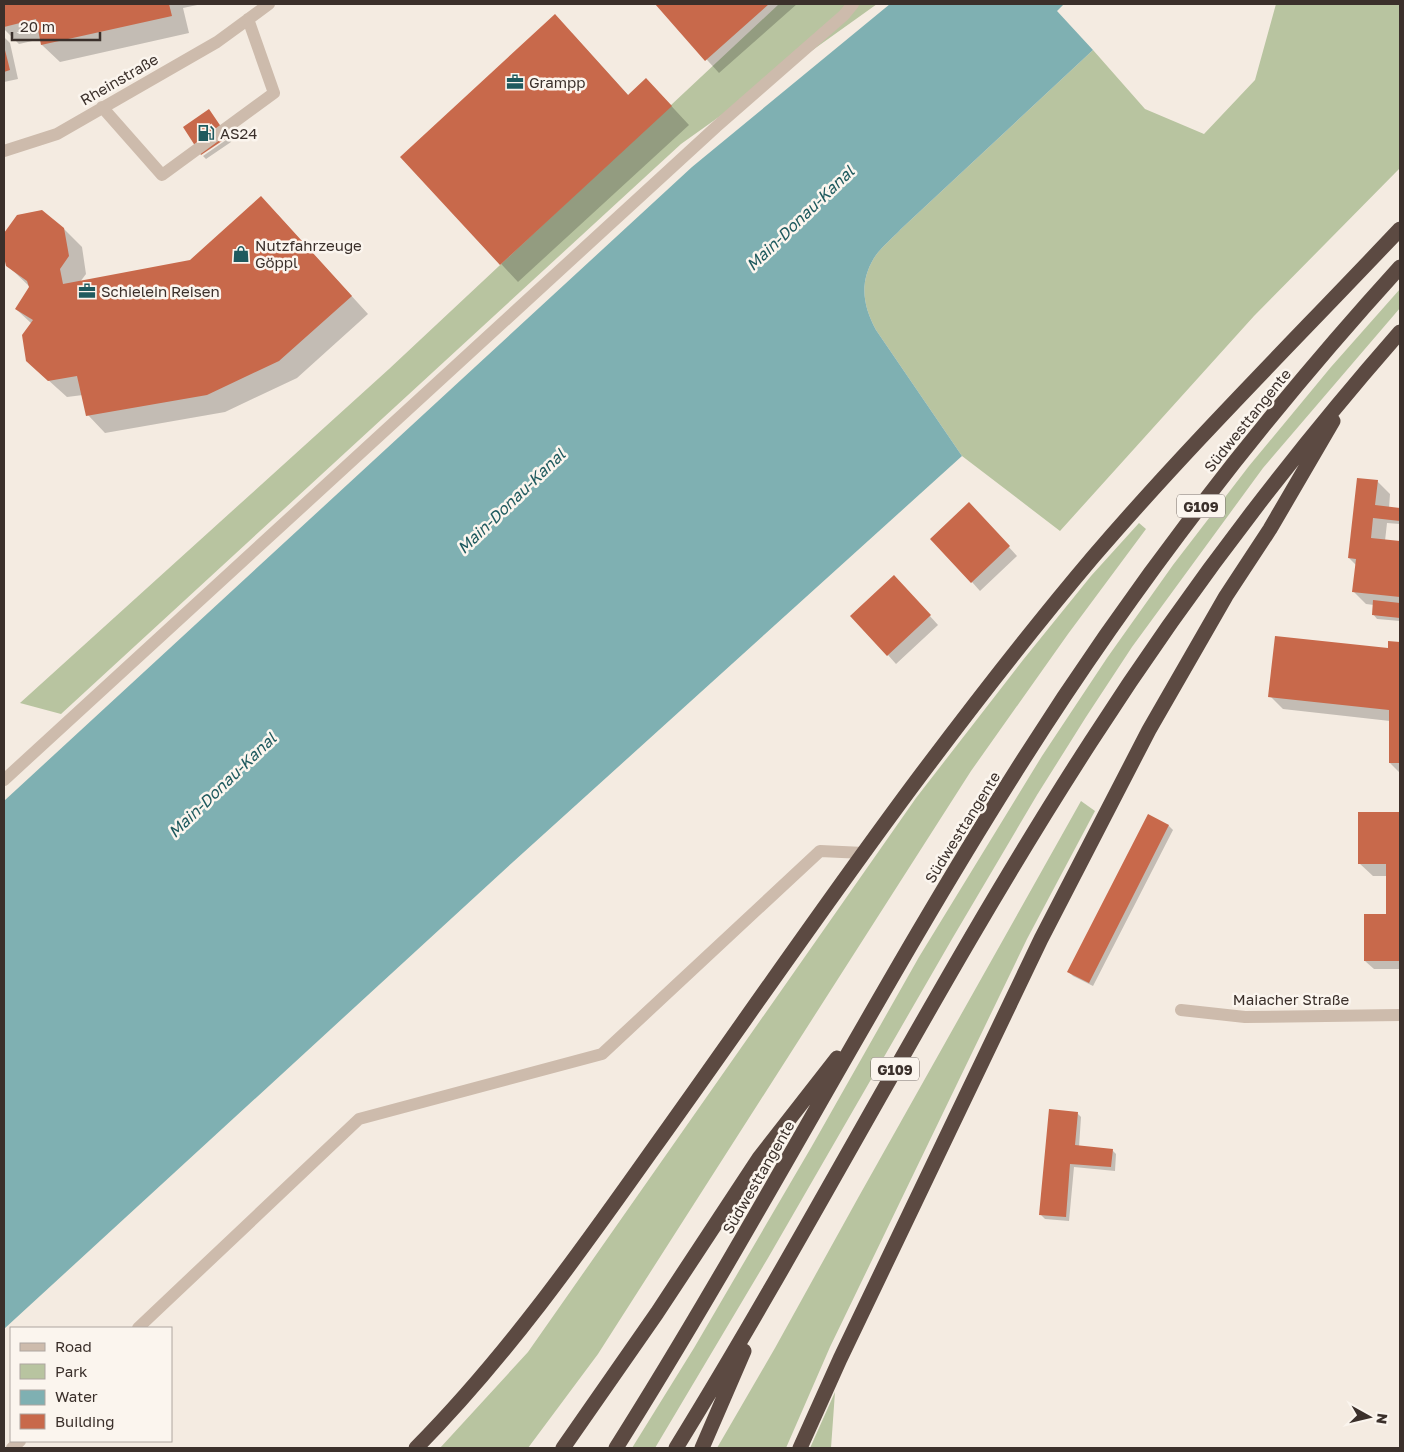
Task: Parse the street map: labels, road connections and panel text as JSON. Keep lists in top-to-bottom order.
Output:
{
  "streets": {
    "highway": ["Südwesttangente", "G109"],
    "street": ["Rheinstraße", "Maiacher Straße"]
  },
  "water": ["Main-Donau-Kanal"],
  "places": {
    "office": ["Grampp", "Schielein Reisen"],
    "fuel station": ["AS24"],
    "shop": ["Nutzfahrzeuge Göppl"]
  },
  "legend": [
    "Road",
    "Park",
    "Water",
    "Building"
  ],
  "scale_bar": "20 m",
  "north": "right"
}
